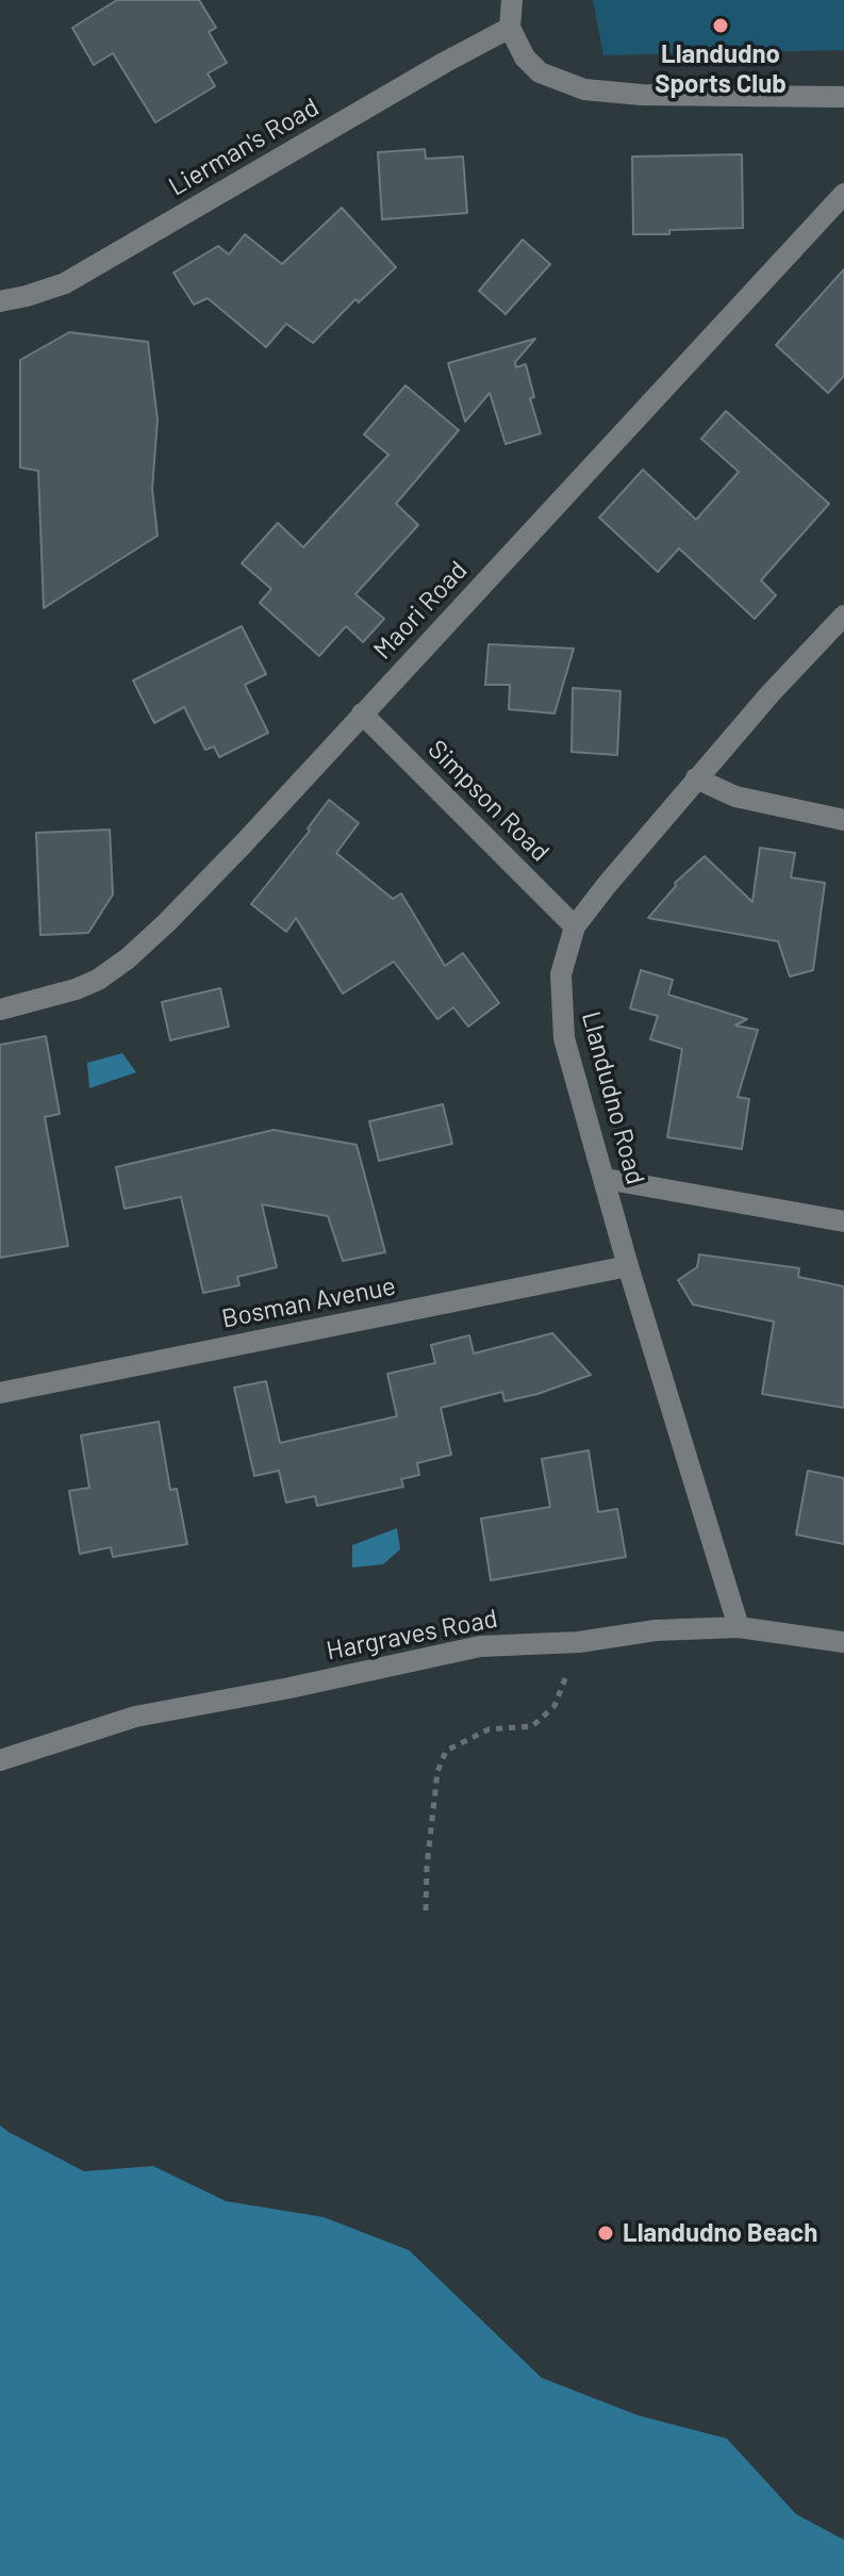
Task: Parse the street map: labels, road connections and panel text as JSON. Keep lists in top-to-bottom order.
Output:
{
  "streets": {
    "street": [
      "Lierman's Road",
      "Maori Road",
      "Simpson Road",
      "Llandudno Road",
      "Bosman Avenue",
      "Hargraves Road"
    ]
  },
  "crossings": [
    ["Maori Road", "Simpson Road"],
    ["Simpson Road", "Llandudno Road"],
    ["Llandudno Road", "Bosman Avenue"],
    ["Llandudno Road", "Hargraves Road"]
  ],
  "places": ["Llandudno Sports Club", "Llandudno Beach"]
}
